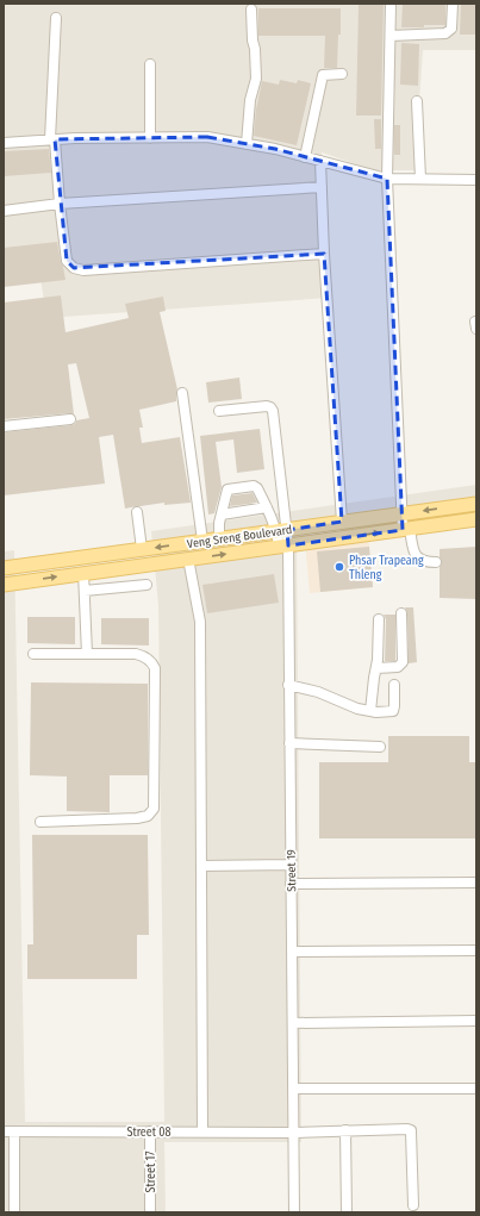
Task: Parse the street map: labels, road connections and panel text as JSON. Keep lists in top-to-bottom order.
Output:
{
  "streets": {
    "main road": ["Veng Sreng Boulevard"],
    "street": ["Street 19", "Street 08", "Street 17"]
  },
  "crossings": [
    ["Veng Sreng Boulevard", "Street 19"],
    ["Street 19", "Street 08"],
    ["Street 08", "Street 17"]
  ],
  "places": ["Phsar Trapeang Thleng"]
}
